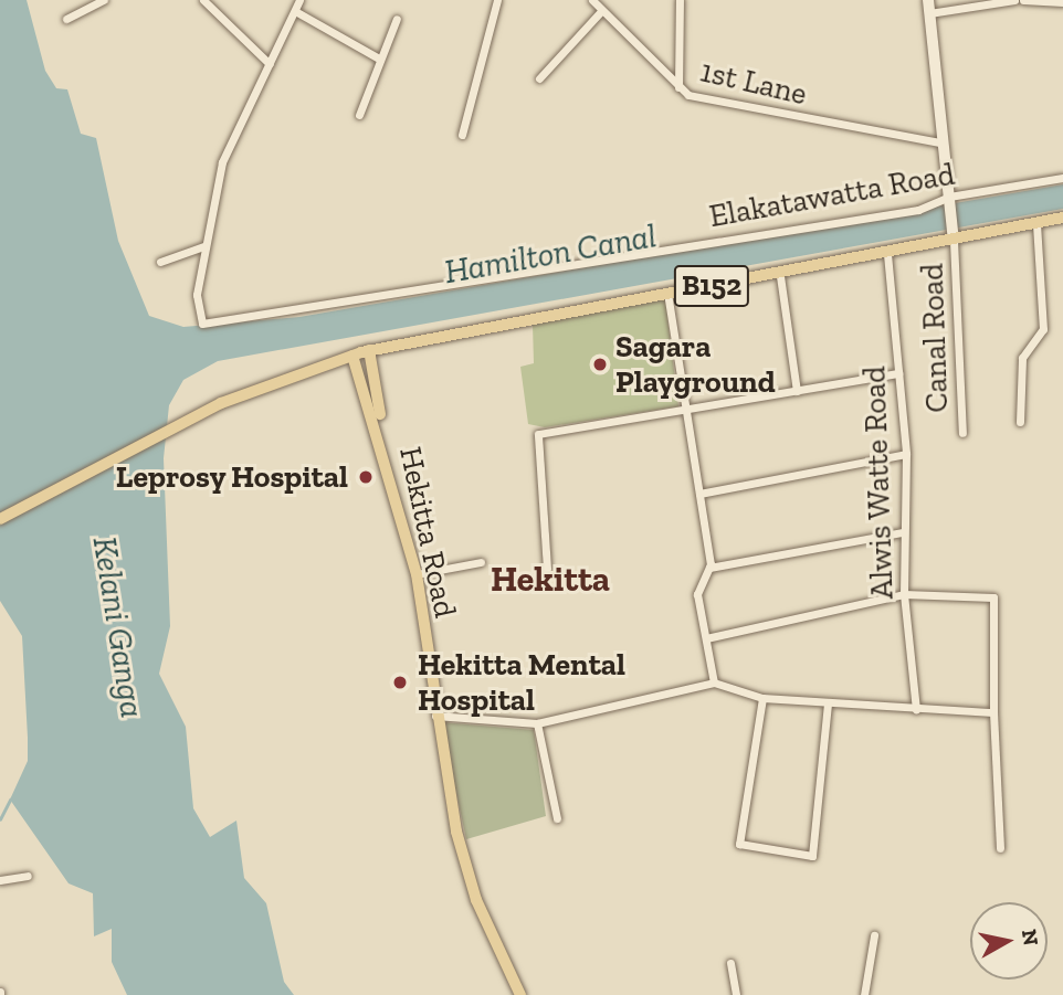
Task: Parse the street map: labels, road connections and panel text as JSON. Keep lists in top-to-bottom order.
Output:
{
  "streets": {
    "main road": ["B152", "Hekitta Road"],
    "street": [
      "1st Lane",
      "Elakatawatta Road",
      "Canal Road",
      "Alwis Watte Road"
    ]
  },
  "crossings": [
    ["B152", "Canal Road"],
    ["B152", "Alwis Watte Road"],
    ["B152", "Hekitta Road"]
  ],
  "districts": ["Hekitta"],
  "water": ["Hamilton Canal", "Kelani Ganga"],
  "places": ["Sagara Playground", "Leprosy Hospital", "Hekitta Mental Hospital"],
  "north": "right"
}
